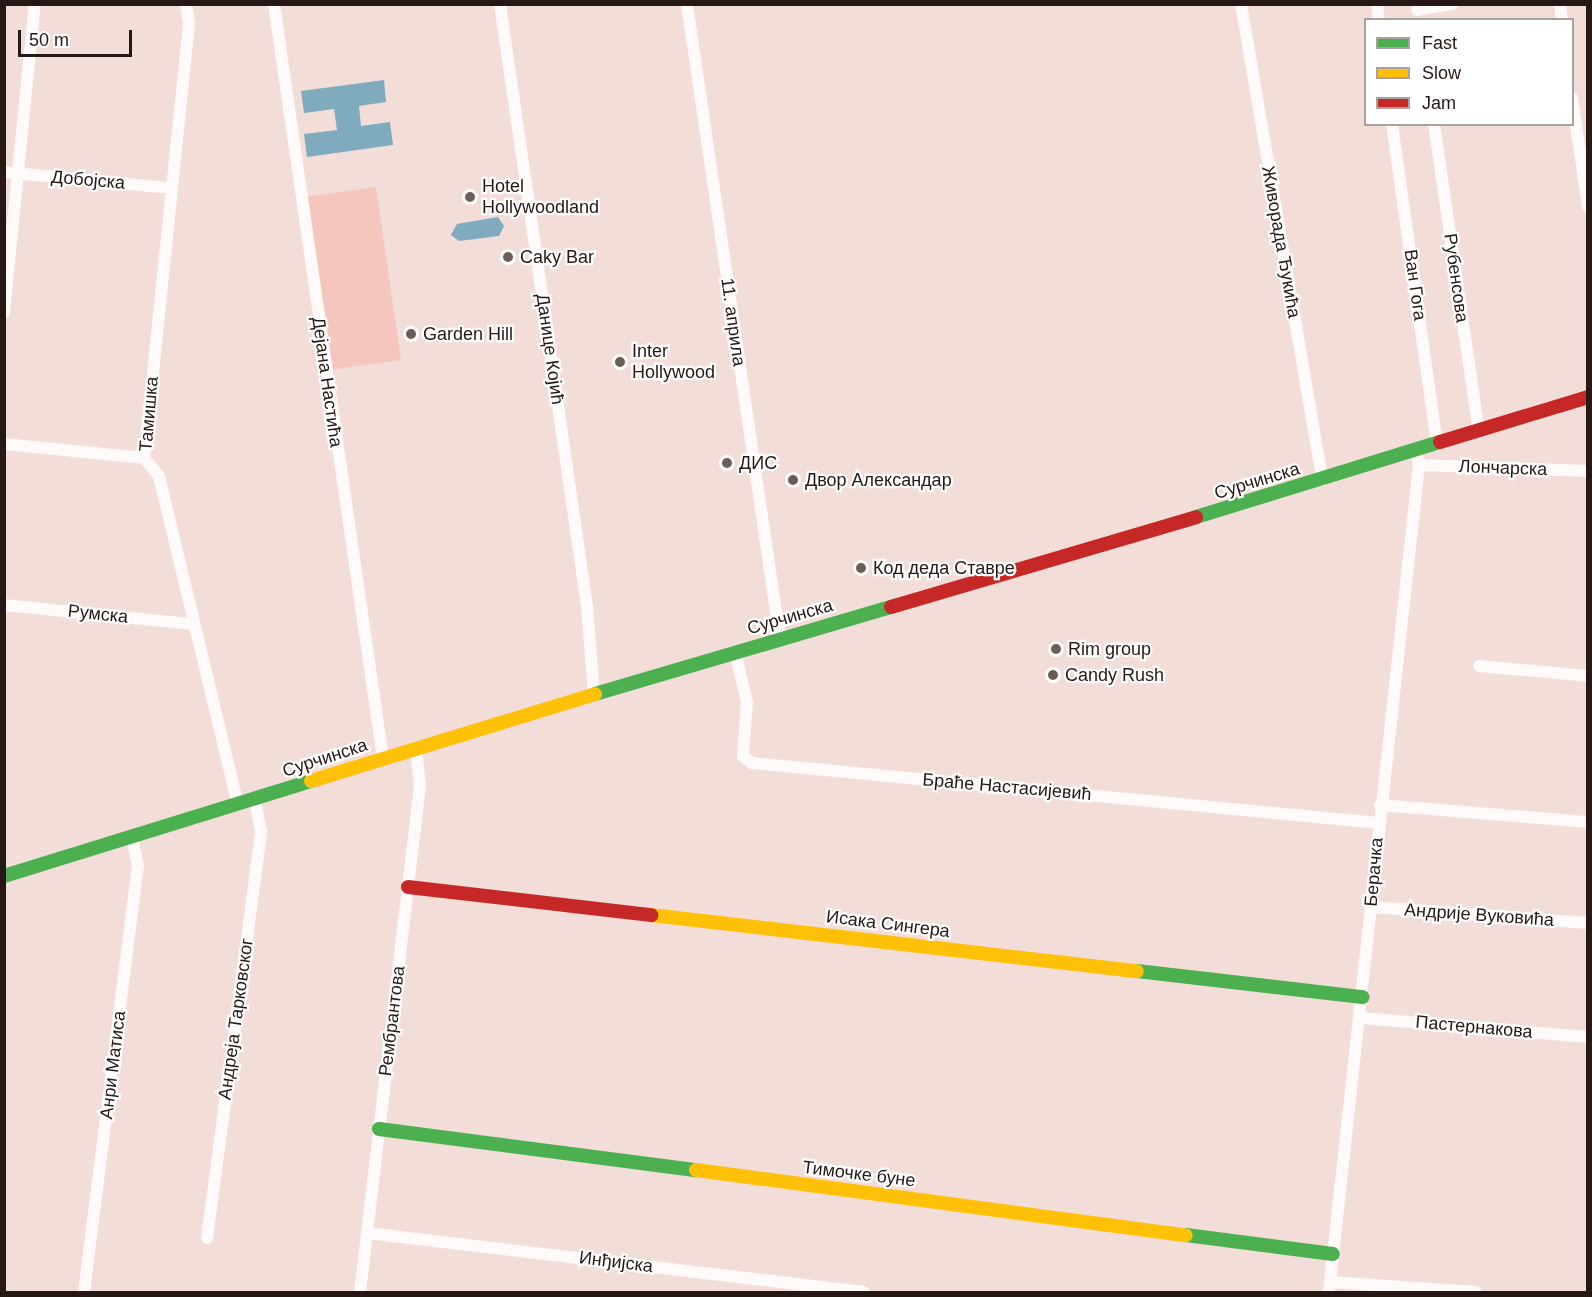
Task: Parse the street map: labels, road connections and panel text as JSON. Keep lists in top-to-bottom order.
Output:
{
  "streets": {
    "street": [
      "Добојска",
      "Живорада Ђукића",
      "Рубенсова",
      "Ван Гога",
      "11. априла",
      "Данице Којић",
      "Дејана Настића",
      "Тамишка",
      "Лончарска",
      "Сурчинска",
      "Румска",
      "Браће Настасијевић",
      "Берачка",
      "Андрије Вуковића",
      "Исака Сингера",
      "Андреја Тарковског",
      "Рембрантова",
      "Пастернакова",
      "Анри Матиса",
      "Тимочке буне",
      "Инђијска"
    ]
  },
  "crossings": [
    ["Добојска", "Тамишка"],
    ["Живорада Ђукића", "Сурчинска"],
    ["Рубенсова", "Сурчинска"],
    ["Ван Гога", "Сурчинска"],
    ["11. априла", "Сурчинска"],
    ["Данице Којић", "Сурчинска"],
    ["Дејана Настића", "Сурчинска"],
    ["Тамишка", "Сурчинска"],
    ["Тамишка", "Румска"],
    ["Лончарска", "Сурчинска"],
    ["Лончарска", "Берачка"],
    ["Сурчинска", "Браће Настасијевић"],
    ["Сурчинска", "Берачка"],
    ["Сурчинска", "Андреја Тарковског"],
    ["Сурчинска", "Рембрантова"],
    ["Сурчинска", "Анри Матиса"],
    ["Браће Настасијевић", "Берачка"],
    ["Берачка", "Андрије Вуковића"],
    ["Берачка", "Исака Сингера"],
    ["Берачка", "Пастернакова"],
    ["Берачка", "Тимочке буне"],
    ["Исака Сингера", "Рембрантова"],
    ["Рембрантова", "Тимочке буне"],
    ["Рембрантова", "Инђијска"]
  ],
  "places": [
    "Hotel Hollywoodland",
    "Caky Bar",
    "Garden Hill",
    "Inter Hollywood",
    "ДИС",
    "Двор Александар",
    "Код деда Ставре",
    "Rim group",
    "Candy Rush"
  ],
  "legend": ["Fast", "Slow", "Jam"],
  "scale_bar": "50 m"
}
